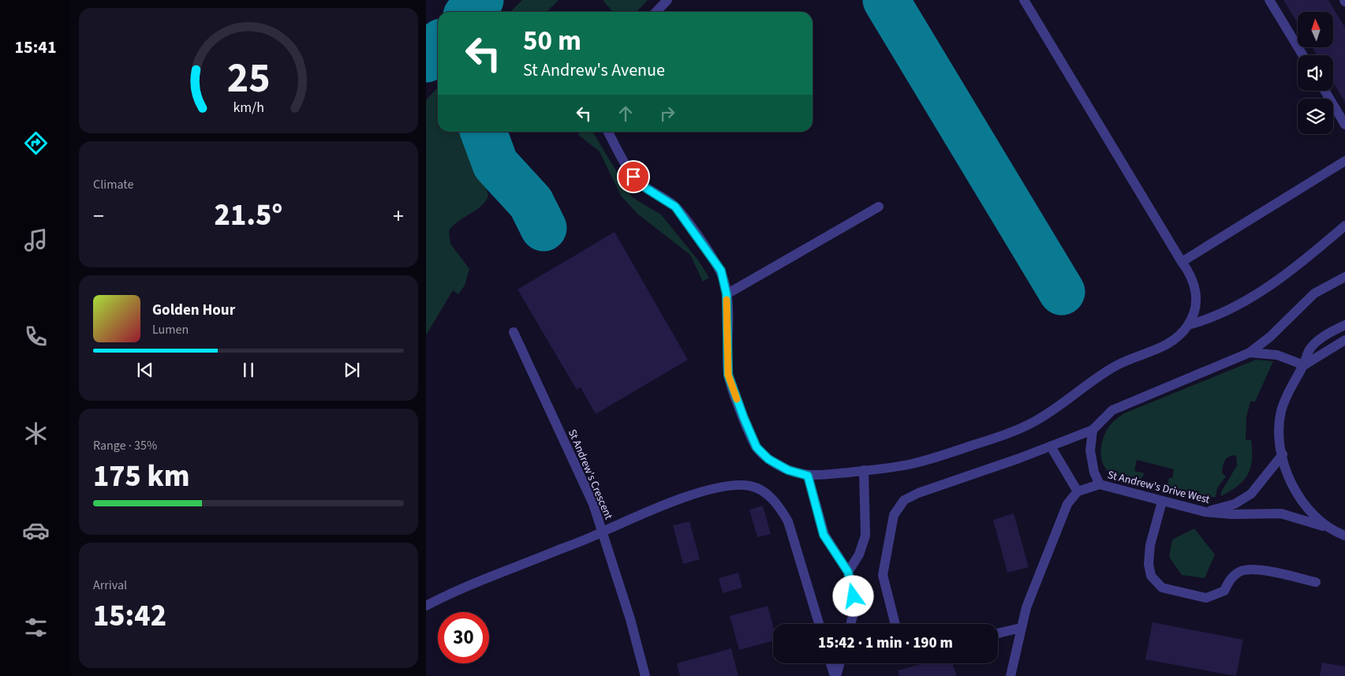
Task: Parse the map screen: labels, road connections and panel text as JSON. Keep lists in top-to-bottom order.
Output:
{
  "streets": {
    "street": ["St Andrew's Crescent", "St Andrew's Drive West"]
  },
  "north": "top",
  "page": {
    "tabs": "15:41",
    "turn": ["50 m", "St Andrew's Avenue"],
    "tile": [
      "Climate",
      ["Range · 35%", "175 km"],
      ["Arrival", "15:42"]
    ],
    "heat": ["−", "21.5°", "+"],
    "song": ["Golden Hour", "Lumen"],
    "limit": "30",
    "trip": "15:42 · 1 min · 190 m",
    "gauge": ["25", "km/h"]
  }
}
